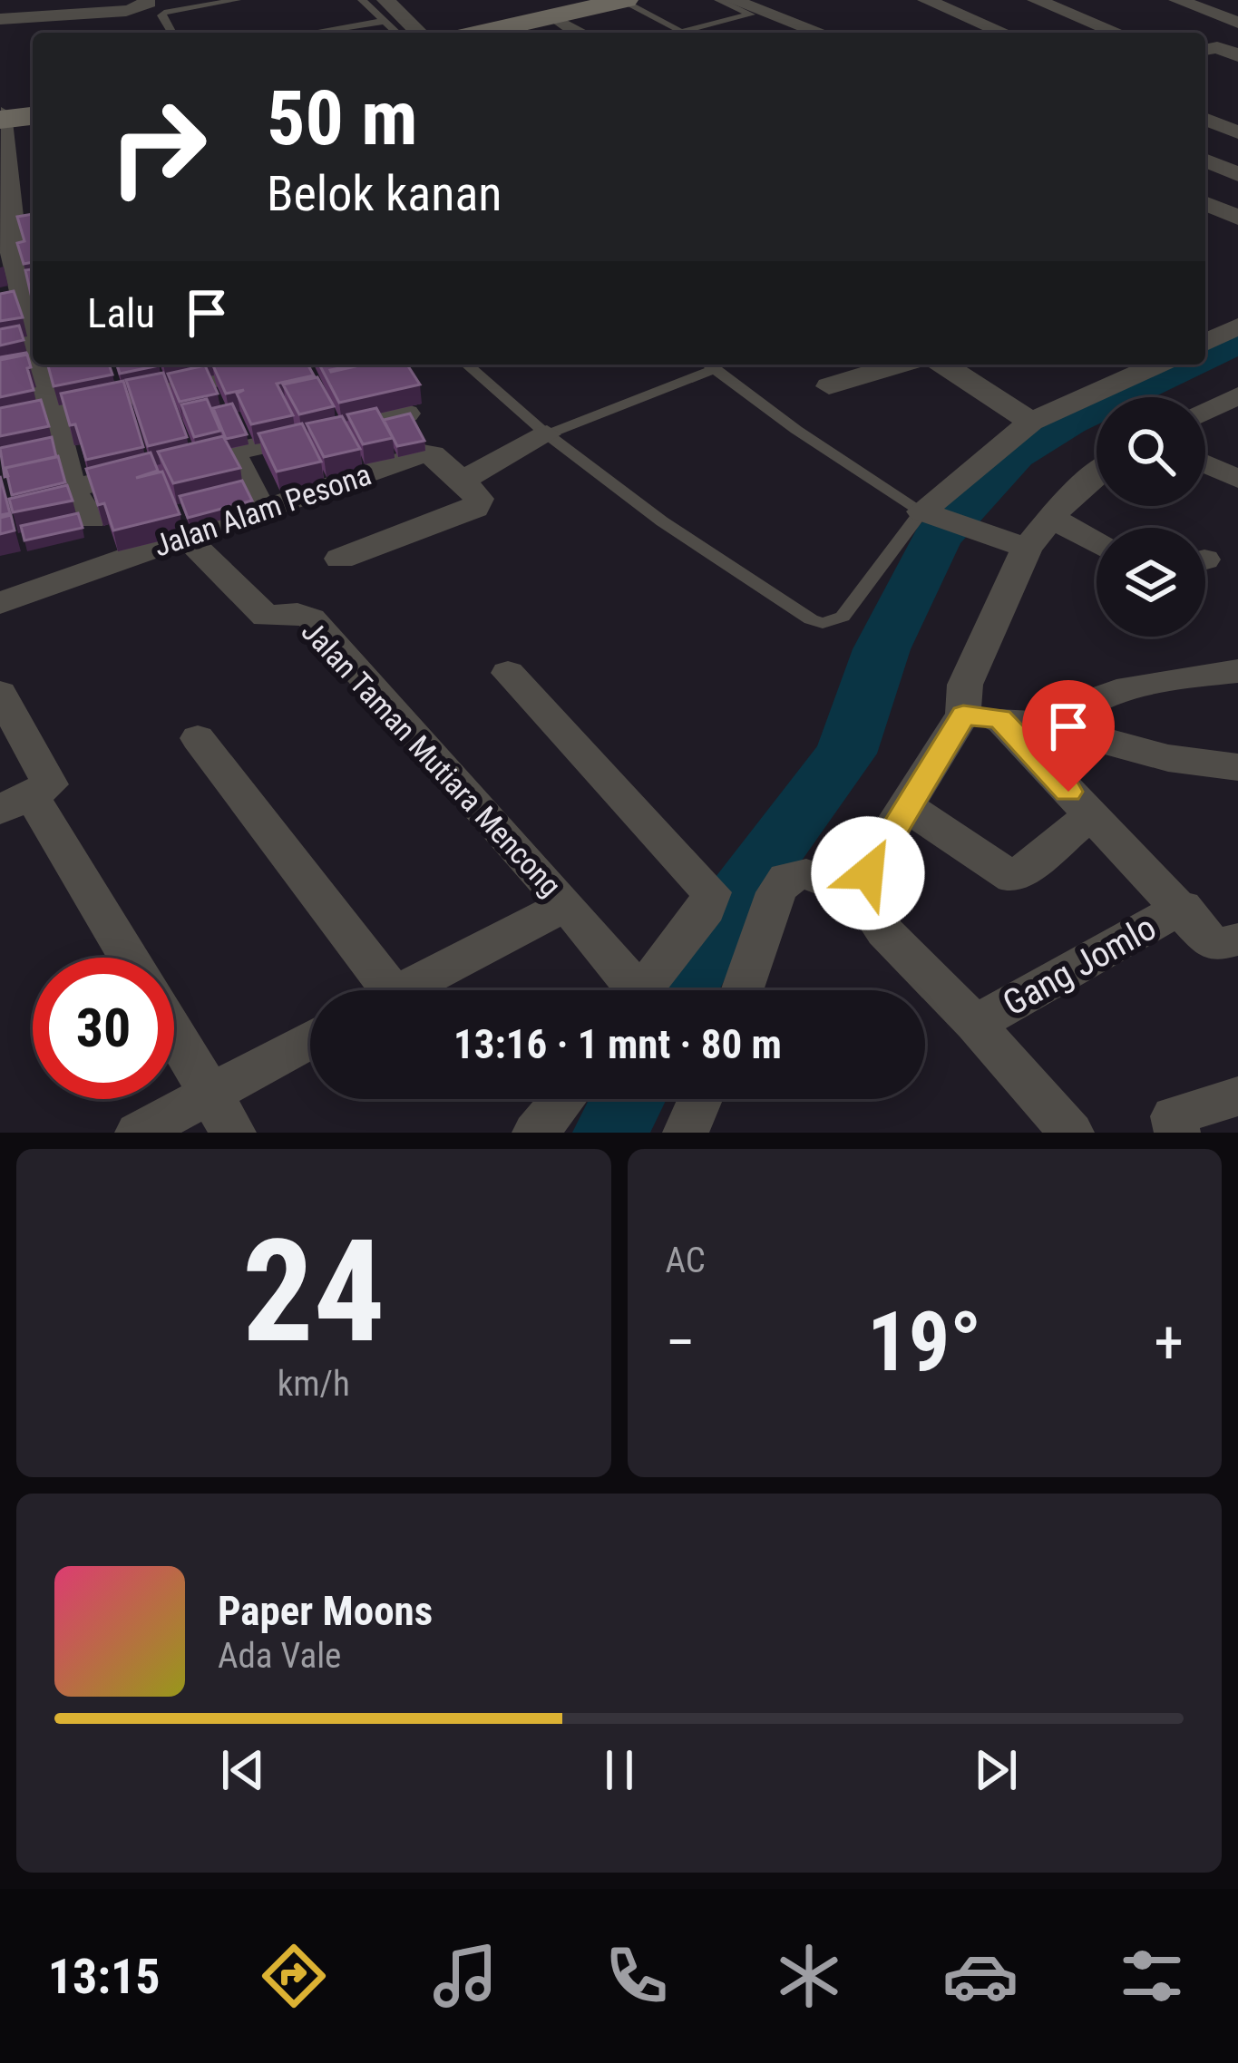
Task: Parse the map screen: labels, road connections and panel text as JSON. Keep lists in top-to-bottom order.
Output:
{
  "streets": {
    "street": ["Jalan Alam Pesona", "Jalan Taman Mutiara Mencong", "Gang Jomlo"]
  },
  "page": {
    "turn": ["50 m", "Belok kanan"],
    "then": "Lalu",
    "limit": "30",
    "trip": "13:16 · 1 mnt · 80 m",
    "tile": [
      ["24", "km/h"],
      "AC"
    ],
    "heat": ["−", "19°", "+"],
    "song": ["Paper Moons", "Ada Vale"],
    "tabs": "13:15"
  }
}
